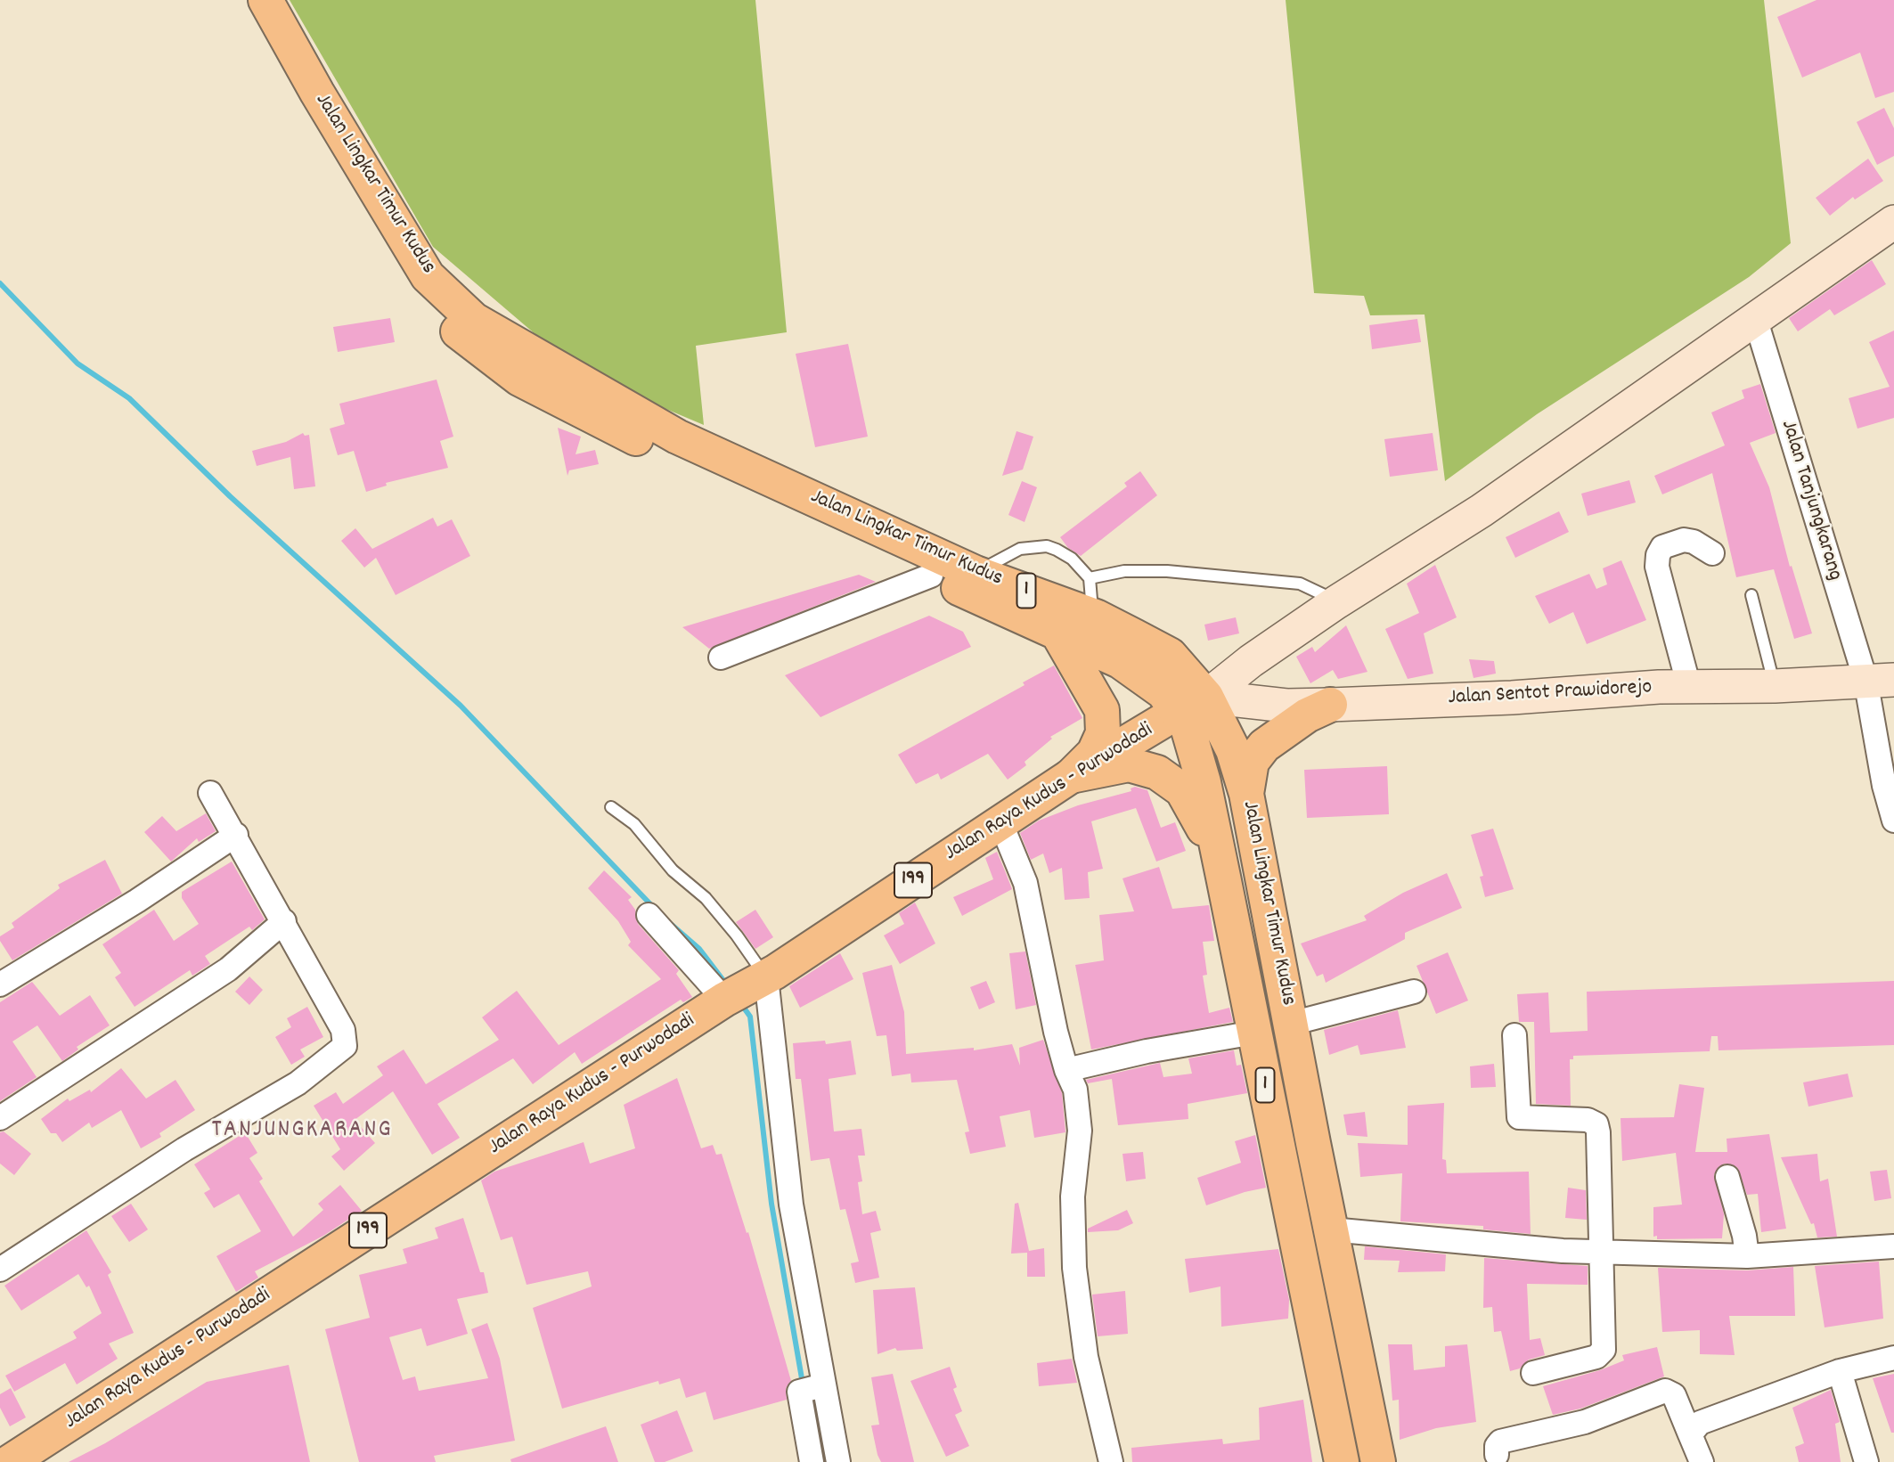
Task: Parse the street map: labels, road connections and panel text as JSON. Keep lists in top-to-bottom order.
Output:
{
  "streets": {
    "main road": [
      "Jalan Lingkar Timur Kudus",
      "1",
      "Jalan Sentot Prawidorejo",
      "Jalan Raya Kudus - Purwodadi",
      "199"
    ],
    "street": ["Jalan Tanjungkarang"]
  },
  "crossings": [
    ["Jalan Lingkar Timur Kudus", "Jalan Sentot Prawidorejo"],
    ["Jalan Lingkar Timur Kudus", "Jalan Raya Kudus - Purwodadi"],
    ["Jalan Tanjungkarang", "Jalan Sentot Prawidorejo"],
    ["Jalan Sentot Prawidorejo", "Jalan Raya Kudus - Purwodadi"]
  ],
  "districts": ["TANJUNGKARANG"]
}
